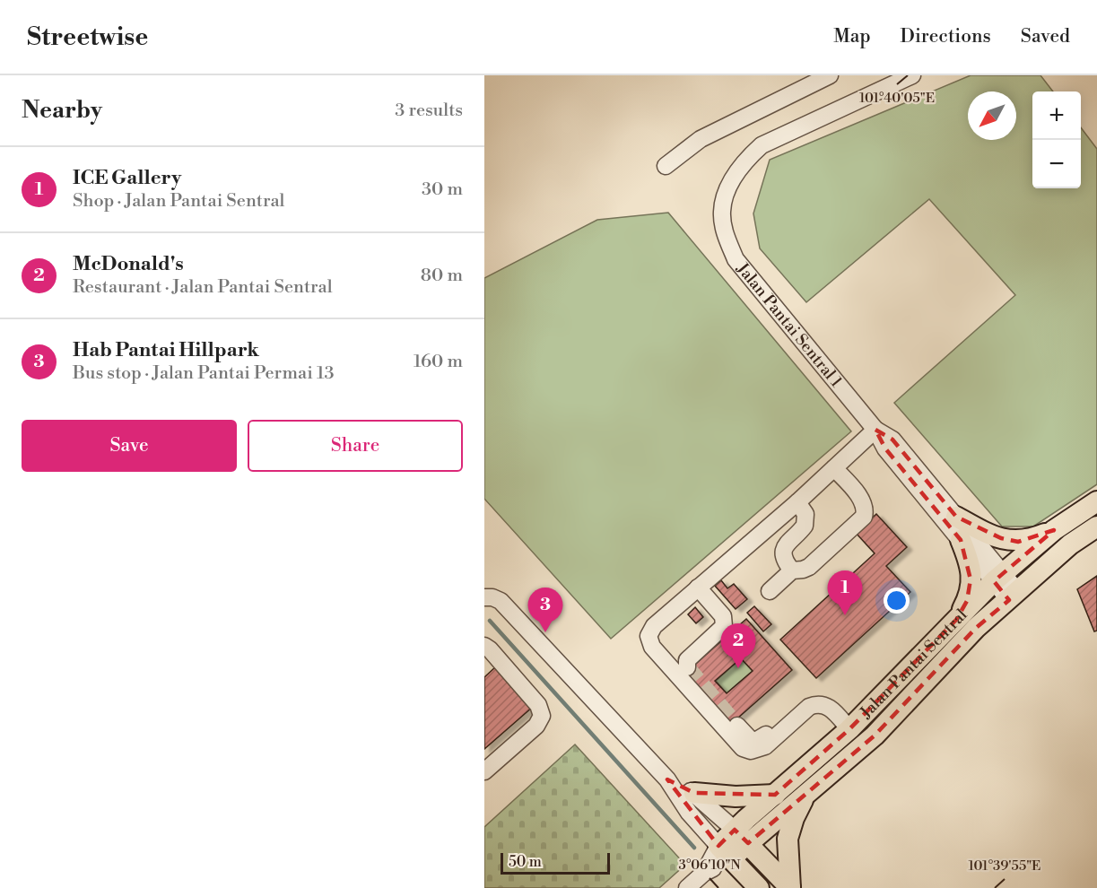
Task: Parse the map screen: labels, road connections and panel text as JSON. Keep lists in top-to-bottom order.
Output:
{
  "streets": {
    "main road": ["Jalan Pantai Sentral"],
    "street": ["Jalan Pantai Sentral 1"]
  },
  "crossings": [
    ["Jalan Pantai Sentral 1", "Jalan Pantai Sentral"]
  ],
  "scale_bar": "50 m",
  "north": "bottom left",
  "page": {
    "header": "Streetwise",
    "nav": ["Map", "Directions", "Saved"],
    "heading": ["Nearby", "3 results"],
    "map_buttons": ["+", "−"],
    "list": [
      {
        "mark": "1",
        "name": "ICE Gallery",
        "note": "Shop · Jalan Pantai Sentral",
        "value": "30 m"
      },
      {
        "mark": "2",
        "name": "McDonald's",
        "note": "Restaurant · Jalan Pantai Sentral",
        "value": "80 m"
      },
      {
        "mark": "3",
        "name": "Hab Pantai Hillpark",
        "note": "Bus stop · Jalan Pantai Permai 13",
        "value": "160 m"
      }
    ],
    "buttons": ["Save", "Share"],
    "pins": ["1", "3", "2"],
    "scale": "50 m"
  },
  "coordinates": ["101°40'05\"E", "3°06'10\"N", "101°39'55\"E"]
}
